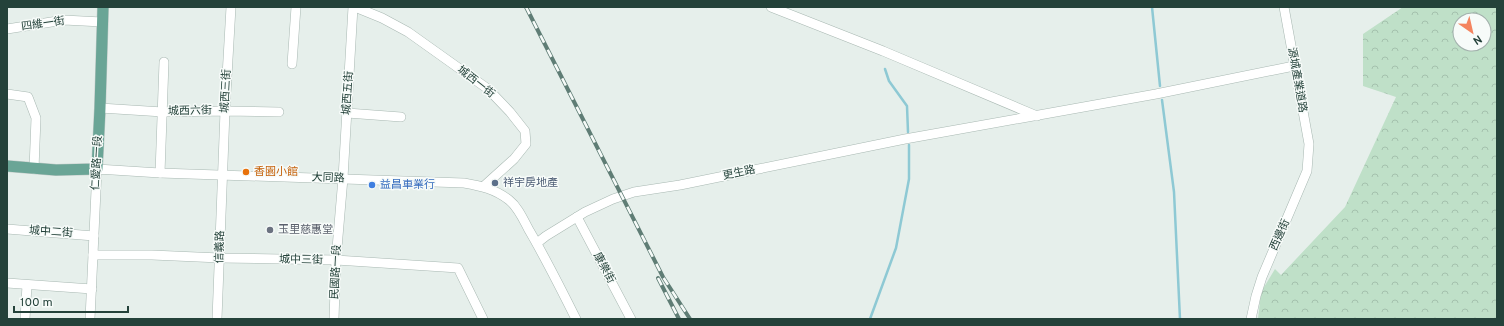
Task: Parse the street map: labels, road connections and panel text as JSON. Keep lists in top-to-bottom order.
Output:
{
  "streets": {
    "main road": ["仁愛路一段", "大同路"],
    "street": [
      "四維一街",
      "源城產業道路",
      "城西一街",
      "城西三街",
      "城西五街",
      "城西六街",
      "更生路",
      "城中二街",
      "西邊街",
      "信義路",
      "城中三街",
      "康樂街",
      "民國路一段"
    ]
  },
  "crossings": [
    ["四維一街", "仁愛路一段"],
    ["源城產業道路", "更生路"],
    ["源城產業道路", "西邊街"],
    ["城西一街", "城西五街"],
    ["城西一街", "大同路"],
    ["城西三街", "城西六街"],
    ["城西三街", "大同路"],
    ["城西三街", "信義路"],
    ["城西五街", "大同路"],
    ["城西五街", "民國路一段"],
    ["城西六街", "仁愛路一段"],
    ["仁愛路一段", "大同路"],
    ["仁愛路一段", "城中二街"],
    ["仁愛路一段", "城中三街"],
    ["更生路", "大同路"],
    ["更生路", "康樂街"],
    ["大同路", "信義路"],
    ["大同路", "民國路一段"],
    ["信義路", "城中三街"],
    ["城中三街", "民國路一段"]
  ],
  "places": [
    "香園小館",
    "祥宇房地產",
    "益昌車業行",
    "玉里慈惠堂"
  ],
  "scale_bar": "100 m",
  "north": "bottom right"
}
